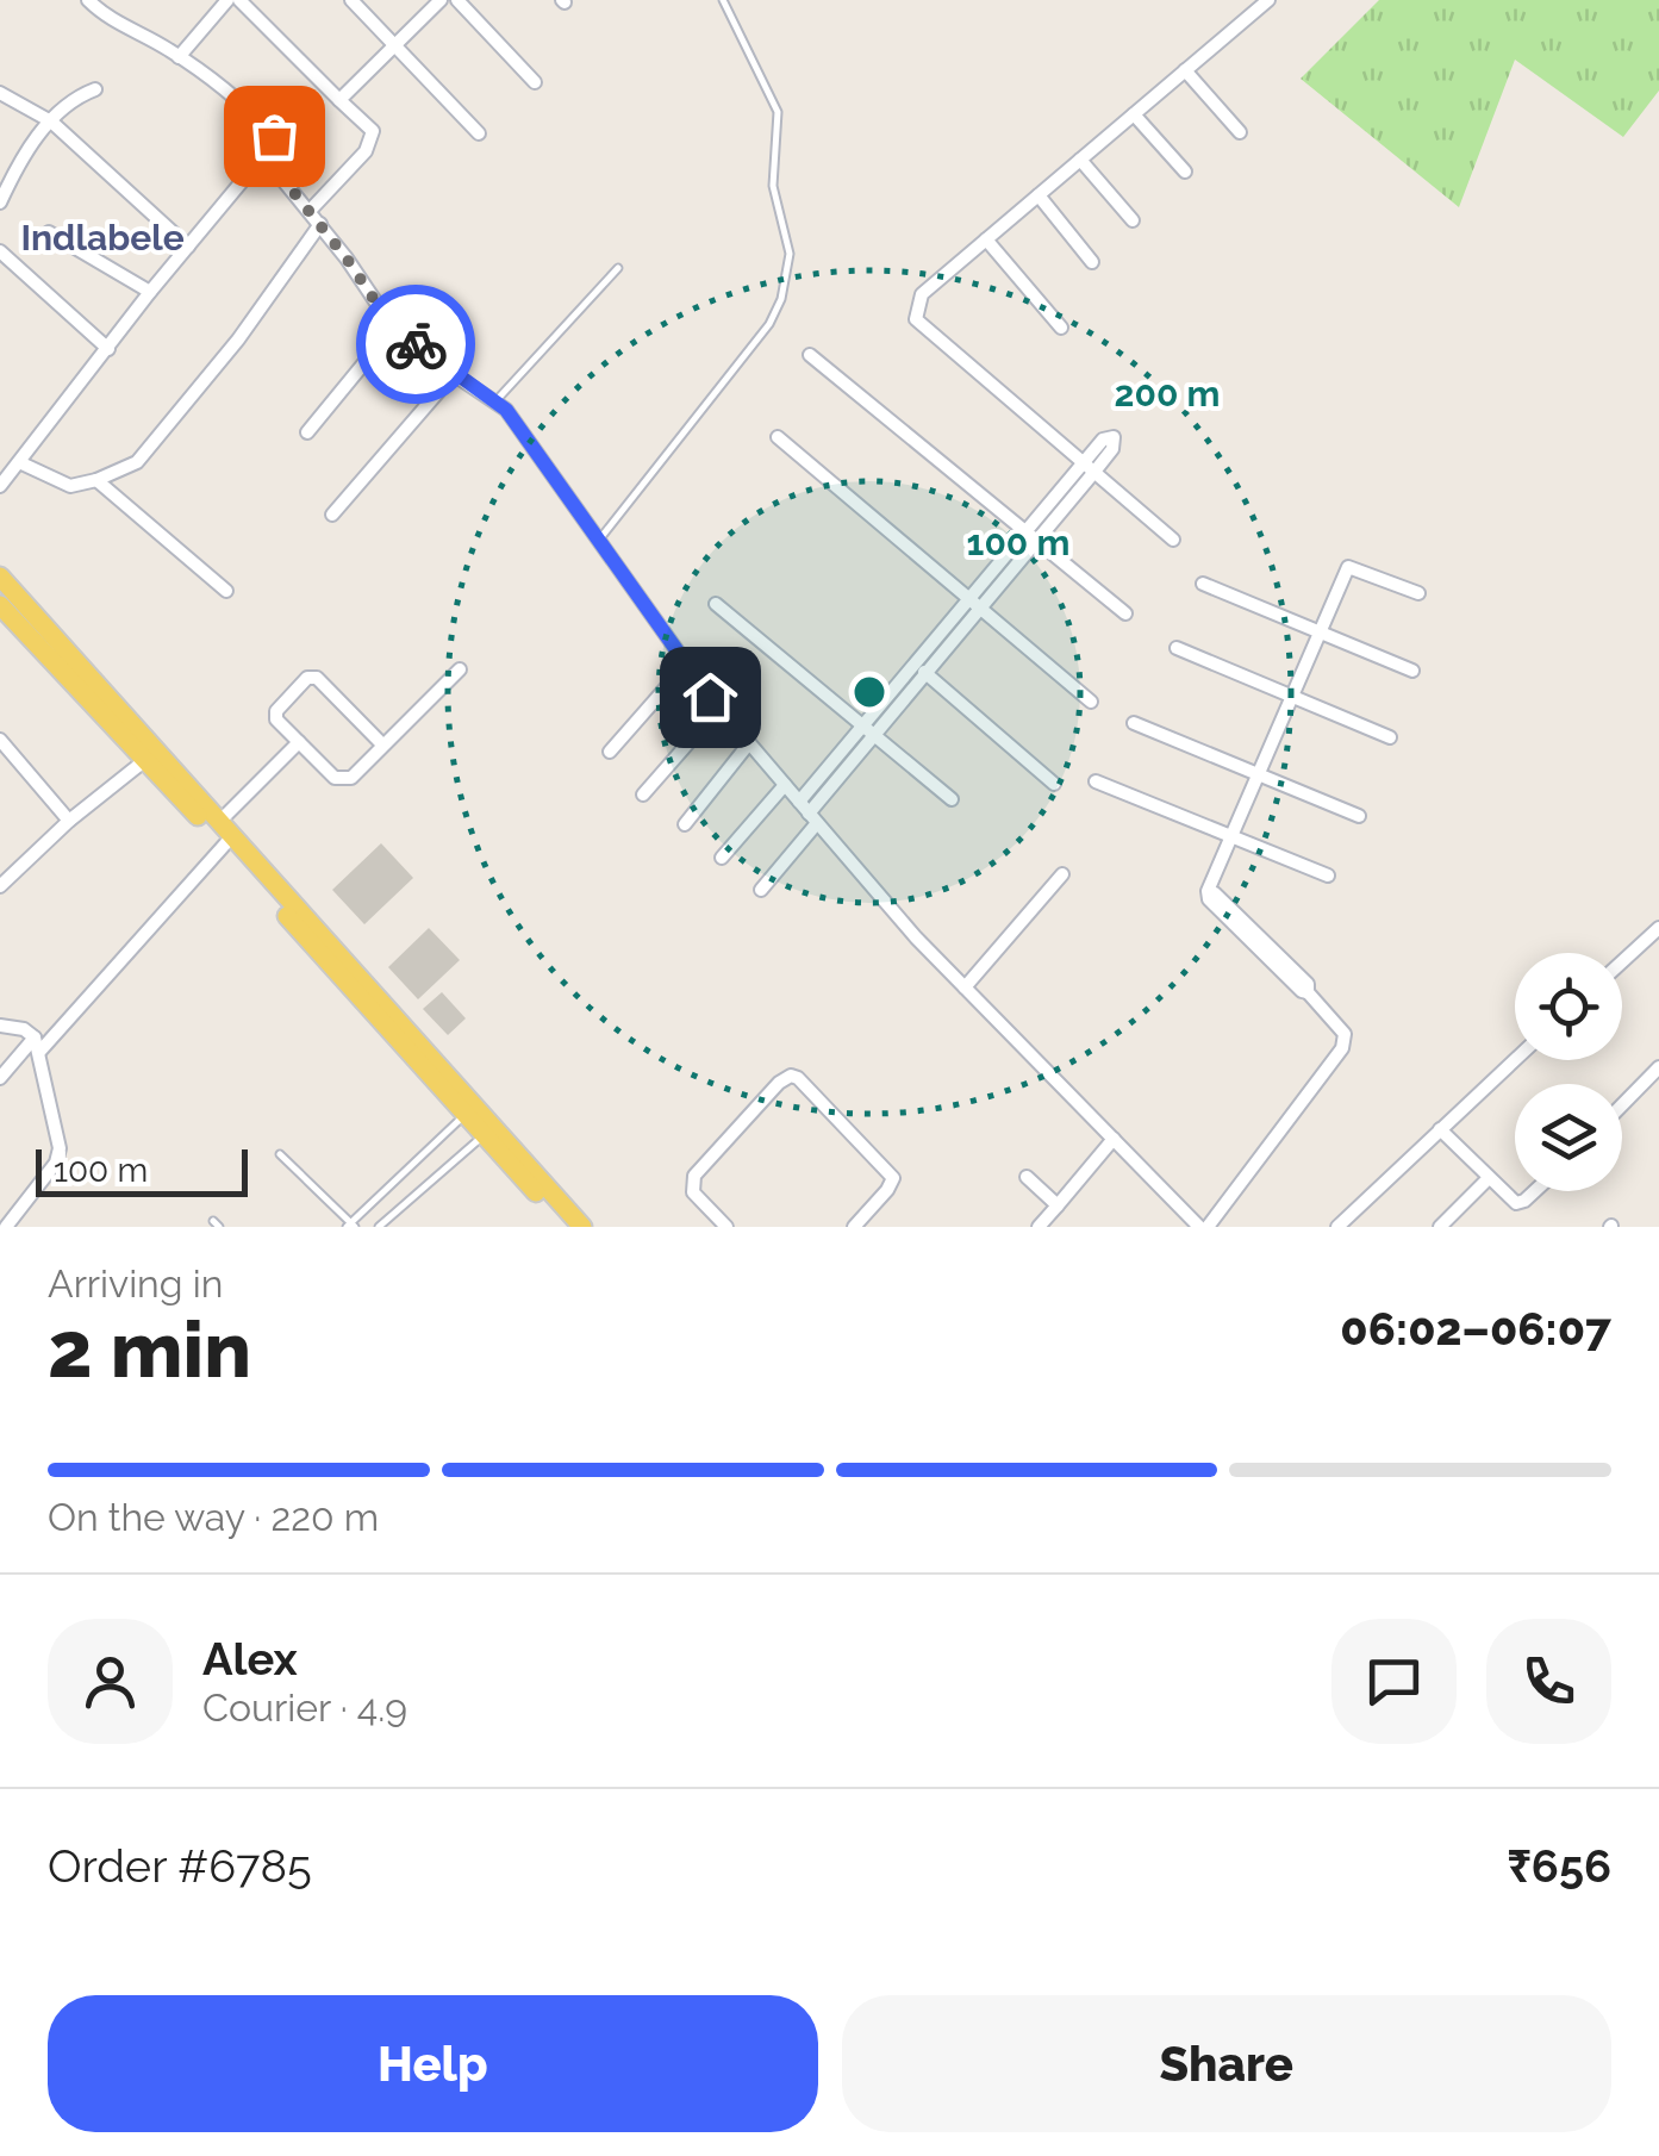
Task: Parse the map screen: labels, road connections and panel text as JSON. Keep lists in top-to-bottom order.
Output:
{
  "districts": ["Indlabele"],
  "scale_bar": "100 m",
  "page": {
    "scale": "100 m",
    "heading": ["2 min", "Arriving in", "06:02–06:07"],
    "panel": [
      "Alex",
      "Courier · 4.9",
      "Order #6785",
      "₹656"
    ],
    "bar": "On the way · 220 m",
    "buttons": ["Help", "Share"]
  },
  "rings": ["200 m", "100 m"]
}
